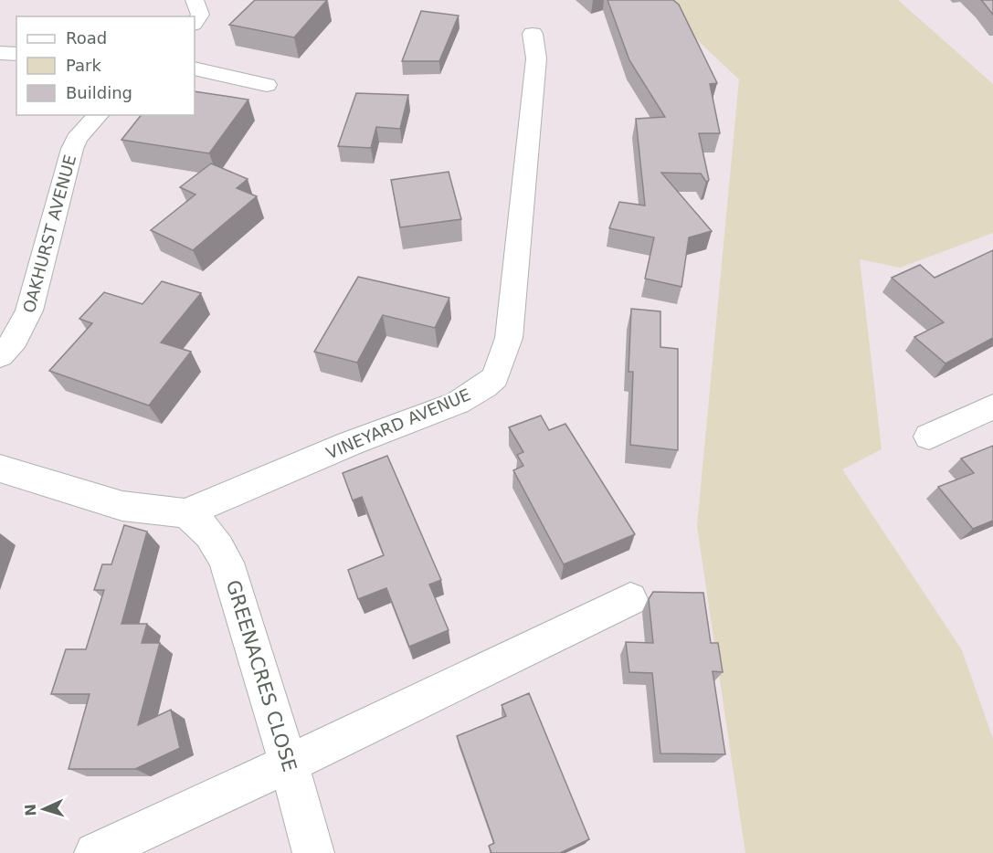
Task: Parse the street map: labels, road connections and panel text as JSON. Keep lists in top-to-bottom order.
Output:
{
  "streets": {
    "street": ["OAKHURST AVENUE", "VINEYARD AVENUE", "GREENACRES CLOSE"]
  },
  "crossings": [
    ["VINEYARD AVENUE", "GREENACRES CLOSE"]
  ],
  "legend": ["Road", "Park", "Building"],
  "north": "left"
}
